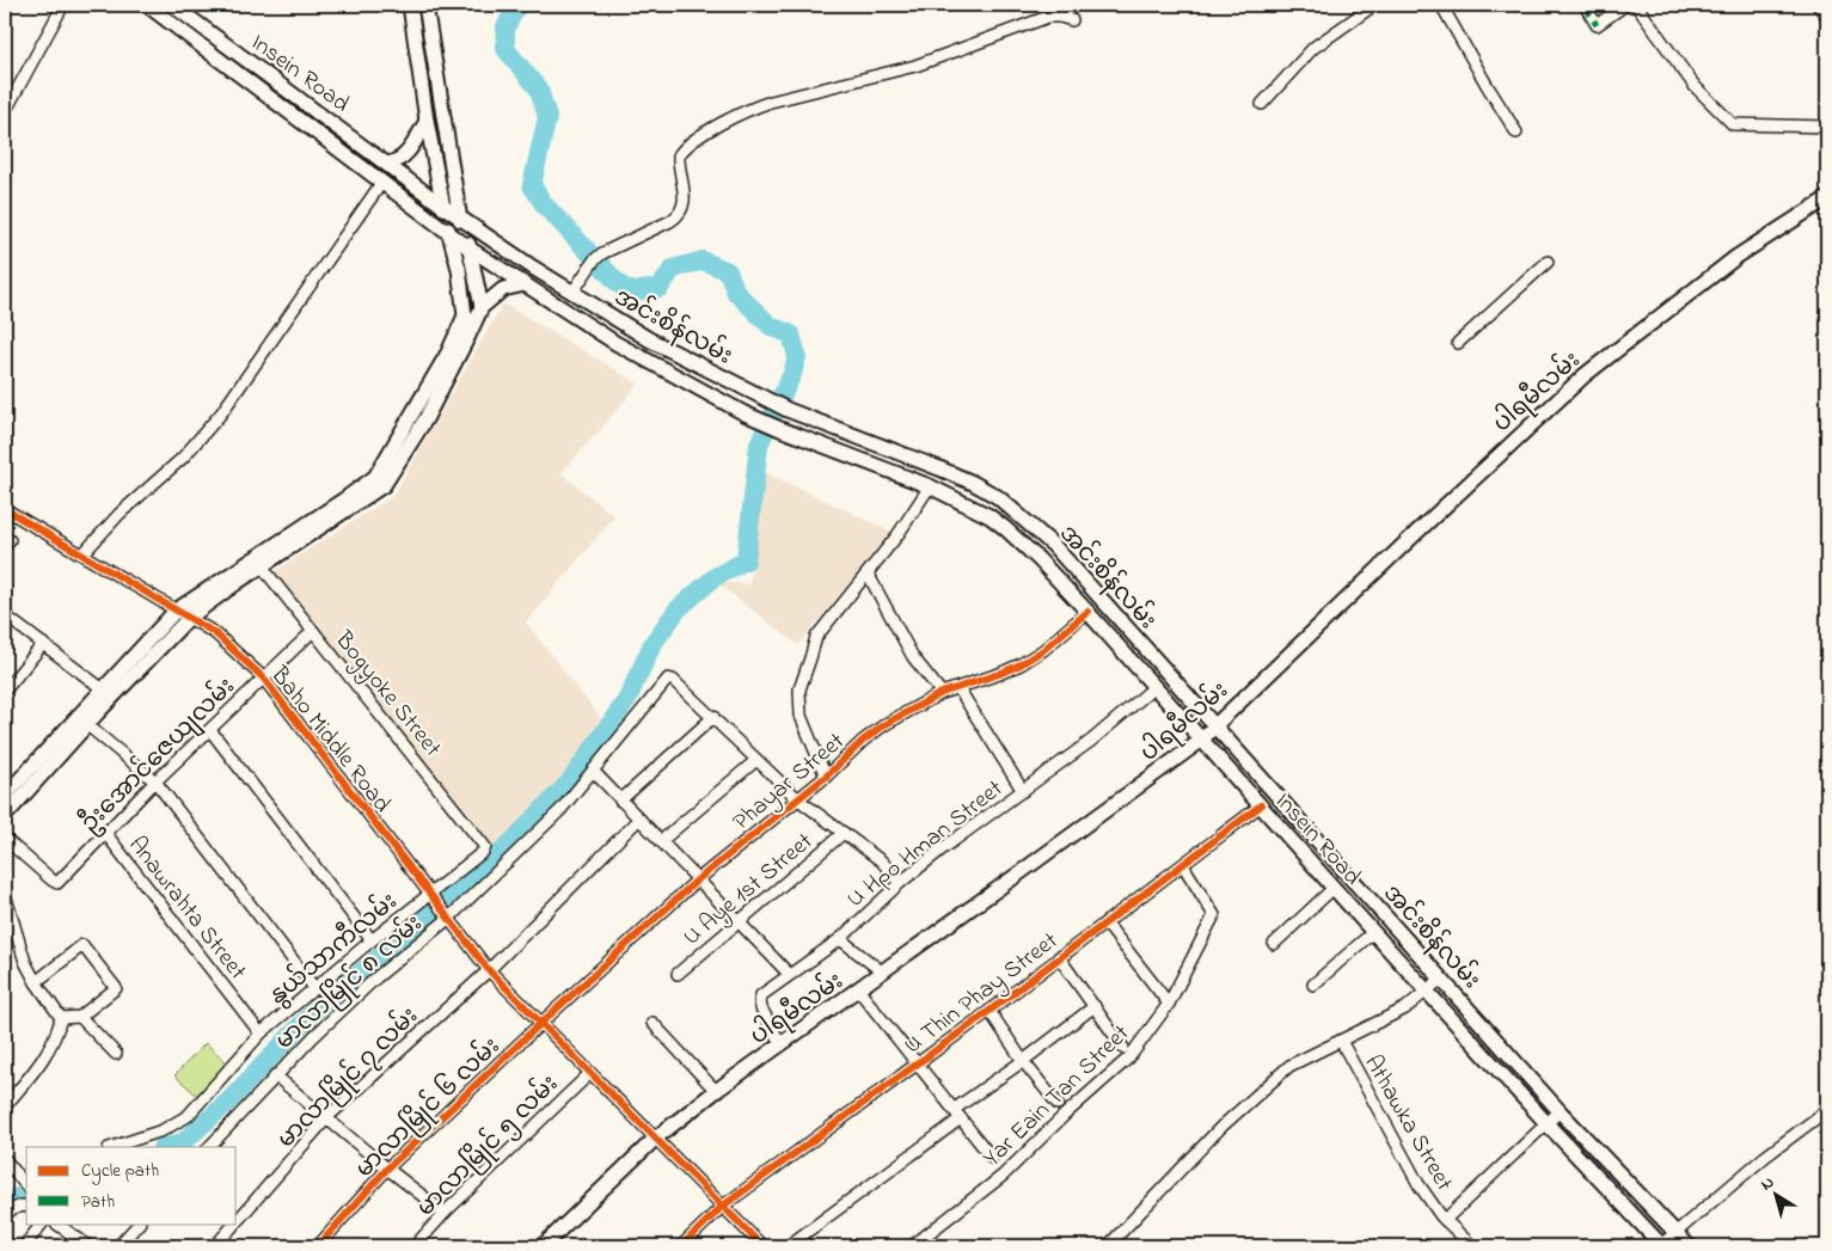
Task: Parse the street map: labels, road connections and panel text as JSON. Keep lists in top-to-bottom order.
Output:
{
  "streets": {
    "main road": ["Insein Road", "အင်းစိန်လမ်း", "ပါရမီလမ်း"],
    "street": [
      "Bogyoke Street",
      "Baho Middle Road",
      "ဦးအောင်ဇေယျလမ်း",
      "Phayar Street",
      "U Hpo Hman Street",
      "U Aye 1st Street",
      "Anawrahta Street",
      "နွယ်သာကီလမ်း",
      "မာလာမြိုင် ၈ လမ်း",
      "U Thin Phay Street",
      "မာလာမြိုင် ၇ လမ်း",
      "Yar Eain Tan Street",
      "မာလာမြိုင် ၆ လမ်း",
      "Athawka Street",
      "မာလာမြိုင် ၅ လမ်း"
    ]
  },
  "crossings": [
    ["Insein Road", "အင်းစိန်လမ်း"],
    ["Insein Road", "ပါရမီလမ်း"],
    ["Insein Road", "U Thin Phay Street"],
    ["အင်းစိန်လမ်း", "ပါရမီလမ်း"],
    ["အင်းစိန်လမ်း", "Phayar Street"],
    ["အင်းစိန်လမ်း", "U Hpo Hman Street"],
    ["ပါရမီလမ်း", "Baho Middle Road"],
    ["ပါရမီလမ်း", "U Hpo Hman Street"],
    ["Bogyoke Street", "ဦးအောင်ဇေယျလမ်း"],
    ["Bogyoke Street", "နွယ်သာကီလမ်း"],
    ["Baho Middle Road", "ဦးအောင်ဇေယျလမ်း"],
    ["Baho Middle Road", "Phayar Street"],
    ["Baho Middle Road", "နွယ်သာကီလမ်း"],
    ["Baho Middle Road", "မာလာမြိုင် ၈ လမ်း"],
    ["Baho Middle Road", "U Thin Phay Street"],
    ["Baho Middle Road", "မာလာမြိုင် ၇ လမ်း"],
    ["Baho Middle Road", "မာလာမြိုင် ၆ လမ်း"],
    ["Baho Middle Road", "မာလာမြိုင် ၅ လမ်း"],
    ["ဦးအောင်ဇေယျလမ်း", "Anawrahta Street"],
    ["Phayar Street", "မာလာမြိုင် ၆ လမ်း"],
    ["Anawrahta Street", "နွယ်သာကီလမ်း"],
    ["U Thin Phay Street", "Yar Eain Tan Street"]
  ],
  "legend": ["Cycle path", "Path"],
  "north": "top left"
}
